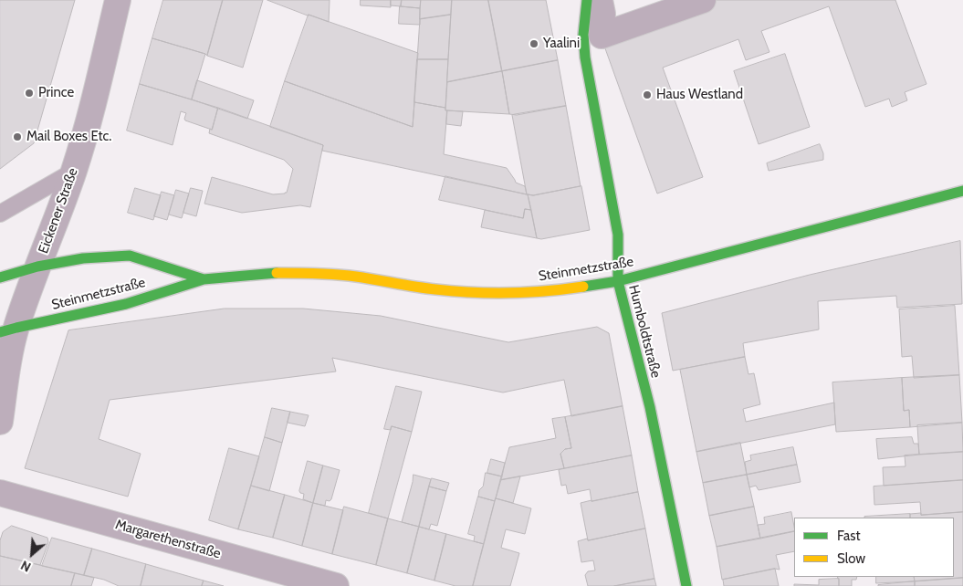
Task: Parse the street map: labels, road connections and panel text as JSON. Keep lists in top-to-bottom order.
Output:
{
  "streets": {
    "main road": ["Steinmetzstraße", "Humboldtstraße"],
    "street": ["Eickener Straße", "Margarethenstraße"]
  },
  "crossings": [
    ["Eickener Straße", "Steinmetzstraße"],
    ["Steinmetzstraße", "Humboldtstraße"]
  ],
  "places": [
    "Yaalini",
    "Prince",
    "Haus Westland",
    "Mail Boxes Etc."
  ],
  "legend": ["Fast", "Slow"],
  "north": "bottom left"
}
